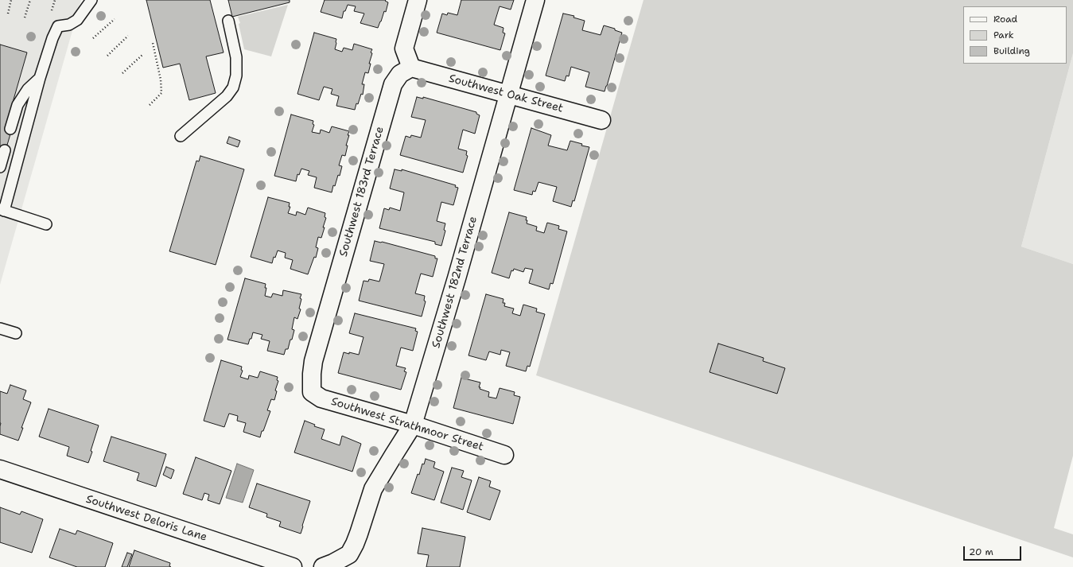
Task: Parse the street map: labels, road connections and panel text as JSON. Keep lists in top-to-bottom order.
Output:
{
  "streets": {
    "street": [
      "Southwest Oak Street",
      "Southwest 183rd Terrace",
      "Southwest 182nd Terrace",
      "Southwest Strathmoor Street",
      "Southwest Deloris Lane"
    ]
  },
  "crossings": [
    ["Southwest Oak Street", "Southwest 183rd Terrace"],
    ["Southwest Oak Street", "Southwest 182nd Terrace"],
    ["Southwest 183rd Terrace", "Southwest Strathmoor Street"],
    ["Southwest 182nd Terrace", "Southwest Strathmoor Street"]
  ],
  "legend": ["Road", "Park", "Building"],
  "scale_bar": "20 m"
}
